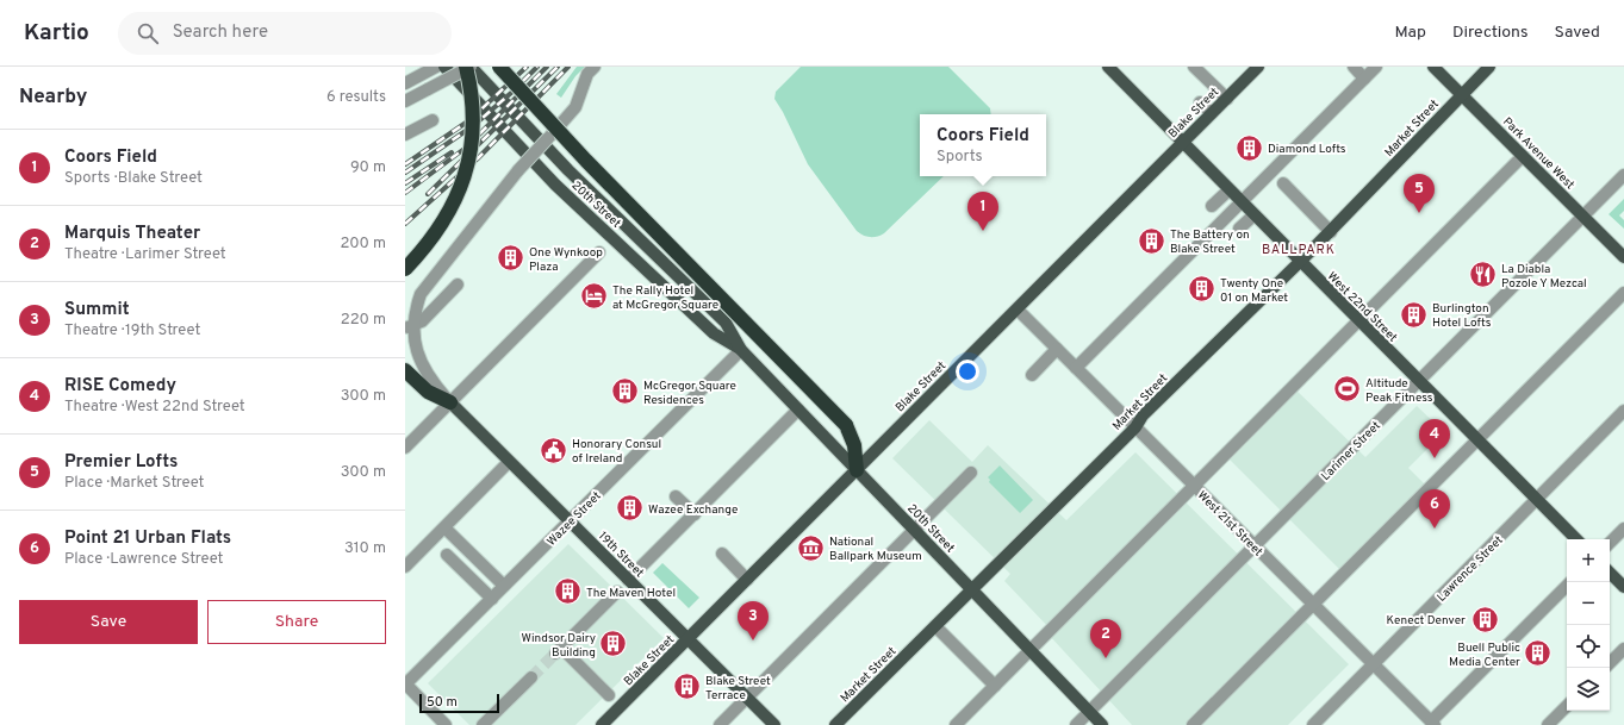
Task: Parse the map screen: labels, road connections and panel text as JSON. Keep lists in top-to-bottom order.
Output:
{
  "streets": {
    "main road": [
      "Blake Street",
      "Market Street",
      "Park Avenue West",
      "20th Street",
      "West 22nd Street",
      "19th Street"
    ],
    "street": [
      "Larimer Street",
      "Wazee Street",
      "West 21st Street",
      "Lawrence Street"
    ]
  },
  "crossings": [
    ["Blake Street", "20th Street"],
    ["Blake Street", "West 22nd Street"],
    ["Blake Street", "West 21st Street"],
    ["Blake Street", "19th Street"],
    ["Market Street", "Park Avenue West"],
    ["Market Street", "20th Street"],
    ["Market Street", "West 22nd Street"],
    ["Market Street", "West 21st Street"],
    ["Park Avenue West", "Larimer Street"],
    ["20th Street", "Larimer Street"],
    ["20th Street", "Wazee Street"],
    ["West 22nd Street", "Larimer Street"],
    ["West 22nd Street", "Lawrence Street"],
    ["Larimer Street", "West 21st Street"],
    ["Wazee Street", "19th Street"],
    ["West 21st Street", "Lawrence Street"]
  ],
  "districts": ["BALLPARK"],
  "places": {
    "building": [
      "Diamond Lofts",
      "The Battery on Blake Street",
      "One Wynkoop Plaza",
      "Twenty One 01 on Market",
      "Burlington Hotel Lofts",
      "McGregor Square Residences",
      "Wazee Exchange",
      "The Maven Hotel",
      "Kenect Denver",
      "Windsor Dairy Building",
      "Buell Public Media Center",
      "Blake Street Terrace"
    ],
    "restaurant": ["La Diabla Pozole Y Mezcal"],
    "hotel": ["The Rally Hotel at McGregor Square"],
    "sports": ["Altitude Peak Fitness"],
    "public building": ["Honorary Consul of Ireland"],
    "museum": ["National Ballpark Museum"]
  },
  "scale_bar": "50 m",
  "page": {
    "header": "Kartio",
    "search": "Search here",
    "nav": ["Map", "Directions", "Saved"],
    "heading": ["Nearby", "6 results"],
    "popup": ["Coors Field", "Sports"],
    "list": [
      {
        "mark": "1",
        "name": "Coors Field",
        "note": "Sports · Blake Street",
        "value": "90 m"
      },
      {
        "mark": "2",
        "name": "Marquis Theater",
        "note": "Theatre · Larimer Street",
        "value": "200 m"
      },
      {
        "mark": "3",
        "name": "Summit",
        "note": "Theatre · 19th Street",
        "value": "220 m"
      },
      {
        "mark": "4",
        "name": "RISE Comedy",
        "note": "Theatre · West 22nd Street",
        "value": "300 m"
      },
      {
        "mark": "5",
        "name": "Premier Lofts",
        "note": "Place · Market Street",
        "value": "300 m"
      },
      {
        "mark": "6",
        "name": "Point 21 Urban Flats",
        "note": "Place · Lawrence Street",
        "value": "310 m"
      }
    ],
    "pins": [
      "5",
      "1",
      "4",
      "6",
      "3",
      "2"
    ],
    "map_buttons": ["+", "−"],
    "buttons": ["Save", "Share"],
    "scale": "50 m"
  }
}
